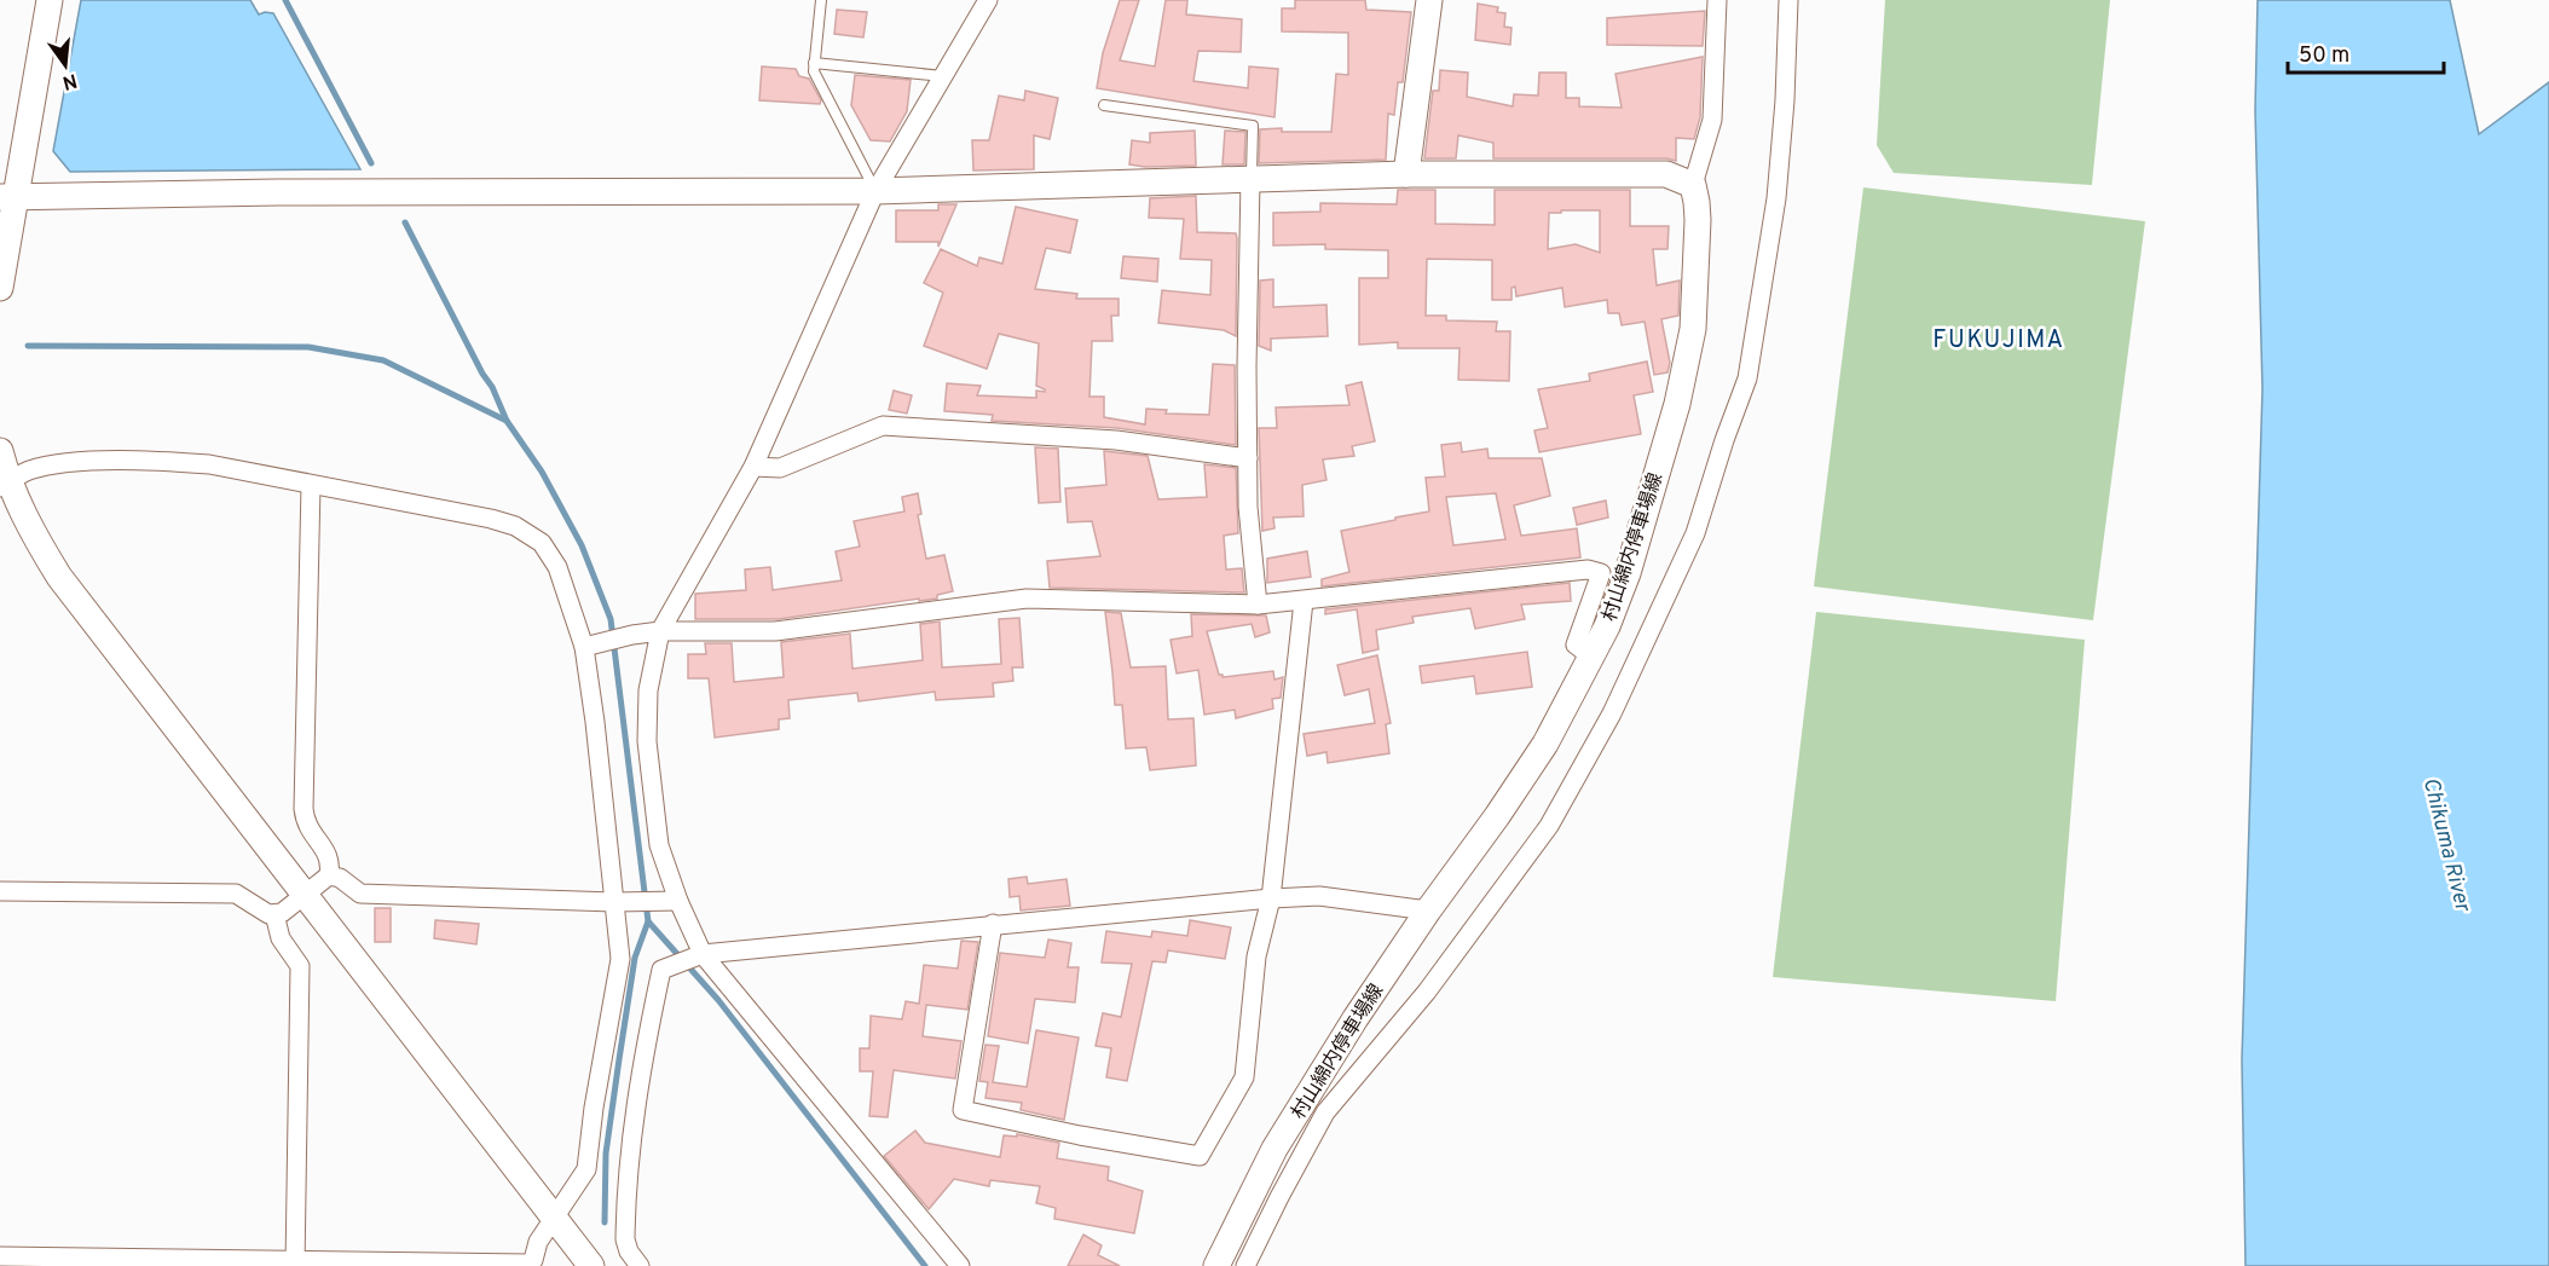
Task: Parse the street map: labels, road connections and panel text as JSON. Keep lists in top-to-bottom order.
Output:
{
  "streets": {
    "street": ["村山綿内停車場線"]
  },
  "districts": ["FUKUJIMA"],
  "water": ["Chikuma River"],
  "scale_bar": "50 m",
  "north": "bottom"
}
